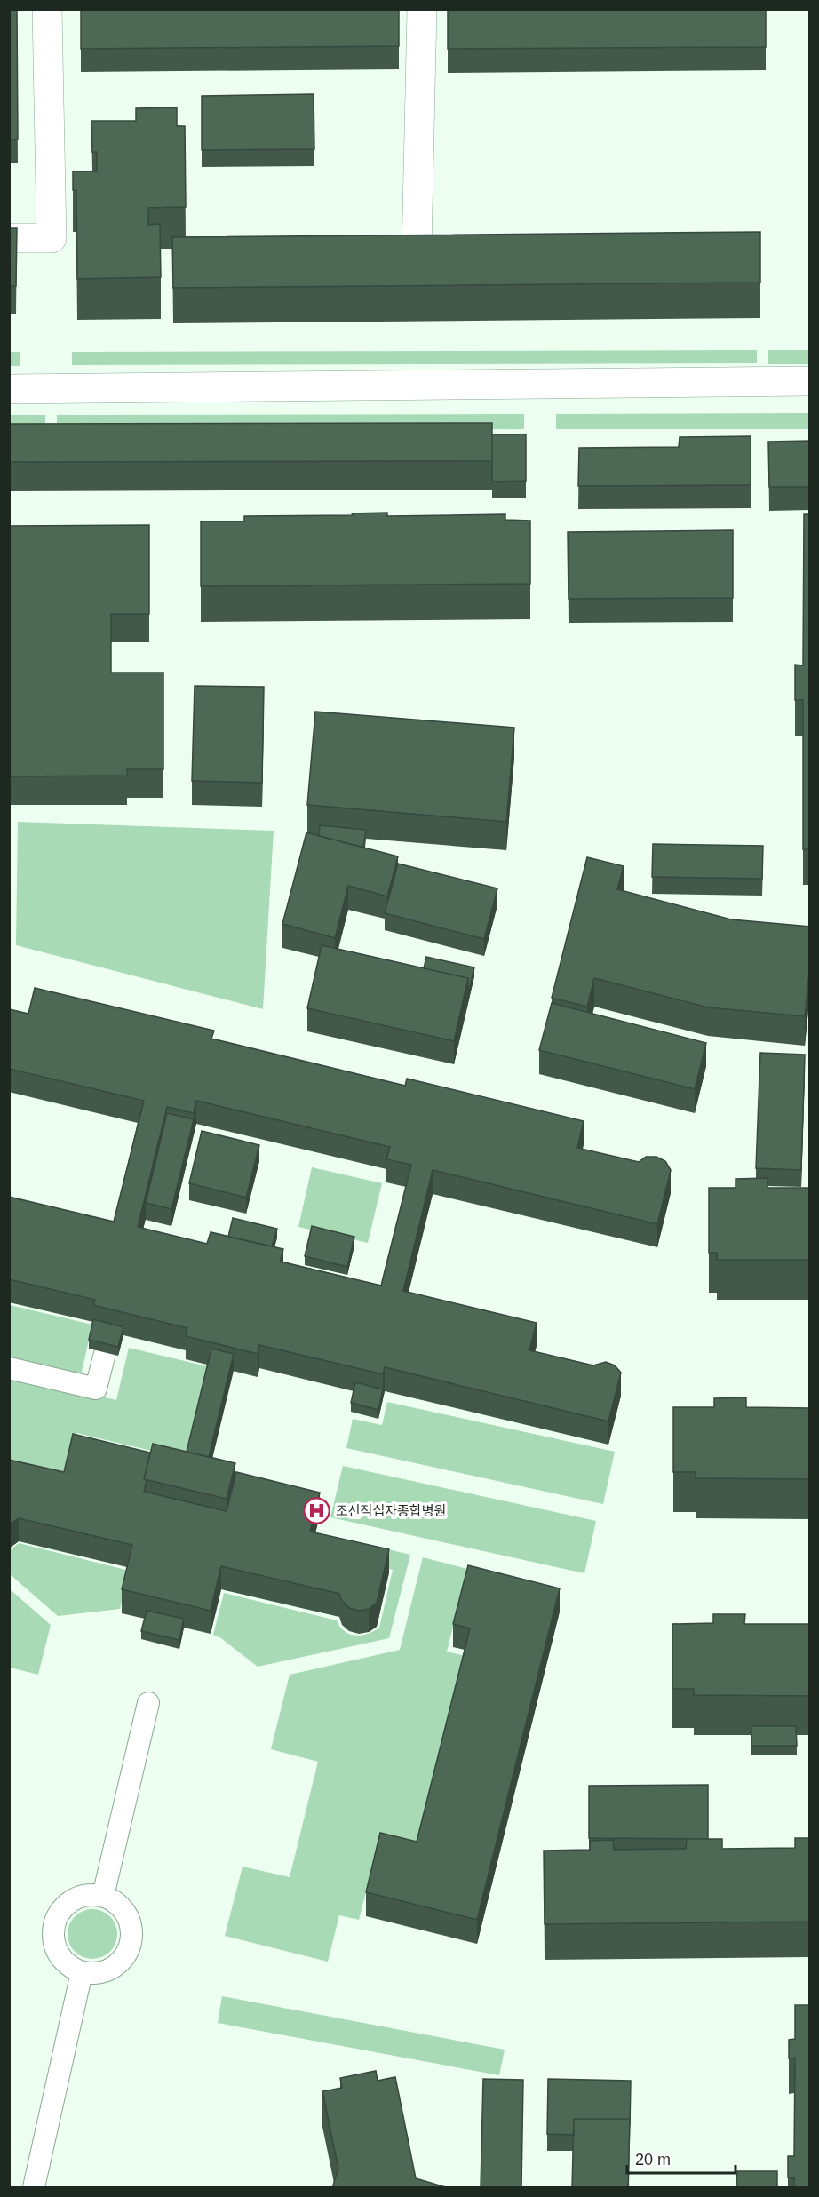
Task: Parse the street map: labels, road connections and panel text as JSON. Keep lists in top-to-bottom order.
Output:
{
  "places": {
    "hospital": ["조선적십자종합병원"]
  },
  "scale_bar": "20 m"
}
